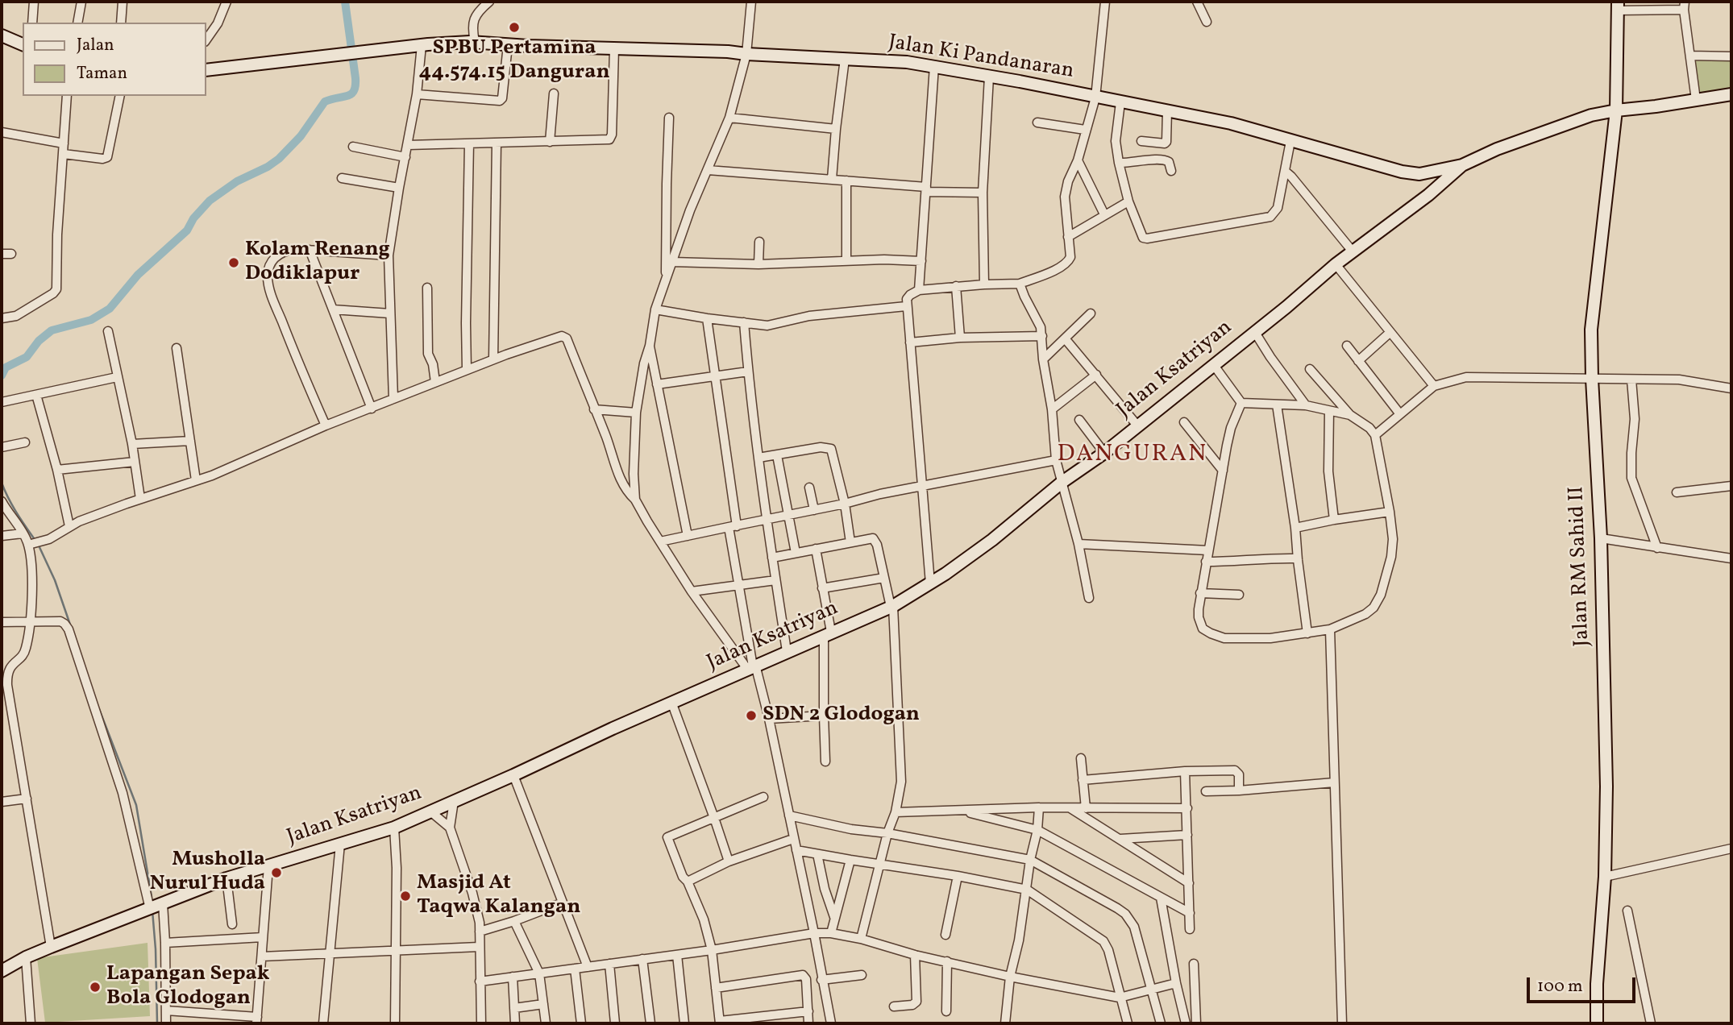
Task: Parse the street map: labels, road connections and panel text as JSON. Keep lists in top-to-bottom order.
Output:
{
  "streets": {
    "street": ["Jalan Ki Pandanaran", "Jalan Ksatriyan", "Jalan RM Sahid II"]
  },
  "crossings": [
    ["Jalan Ki Pandanaran", "Jalan Ksatriyan"],
    ["Jalan Ki Pandanaran", "Jalan RM Sahid II"]
  ],
  "districts": ["DANGURAN"],
  "places": [
    "SPBU Pertamina 44.574.15 Danguran",
    "Kolam Renang Dodiklapur",
    "SDN 2 Glodogan",
    "Musholla Nurul Huda",
    "Masjid At Taqwa Kalangan",
    "Lapangan Sepak Bola Glodogan"
  ],
  "legend": ["Jalan", "Taman"],
  "scale_bar": "100 m"
}
